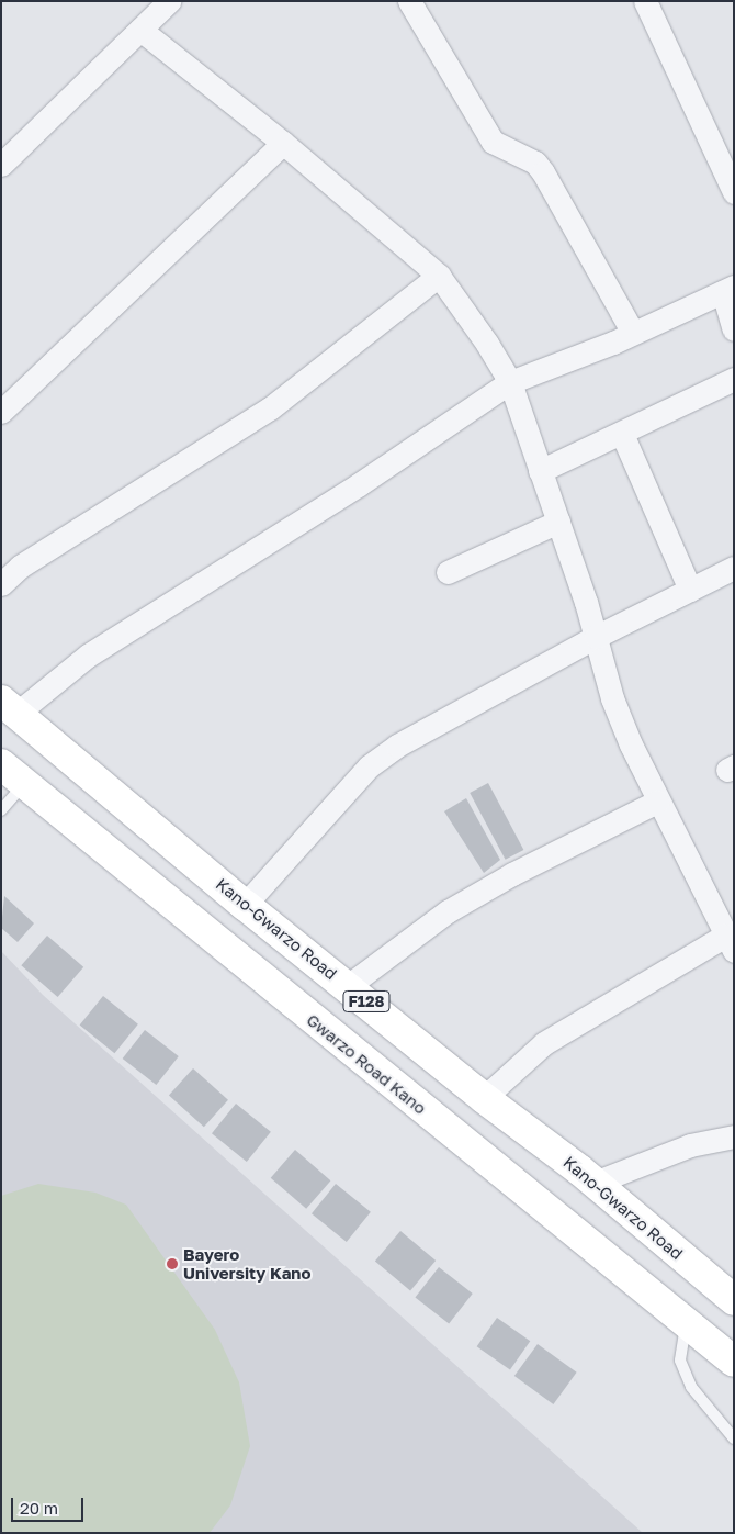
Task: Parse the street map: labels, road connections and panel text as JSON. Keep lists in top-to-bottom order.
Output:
{
  "streets": {
    "main road": ["Kano-Gwarzo Road", "F128", "Gwarzo Road Kano"]
  },
  "places": ["Bayero University Kano"],
  "scale_bar": "20 m"
}
